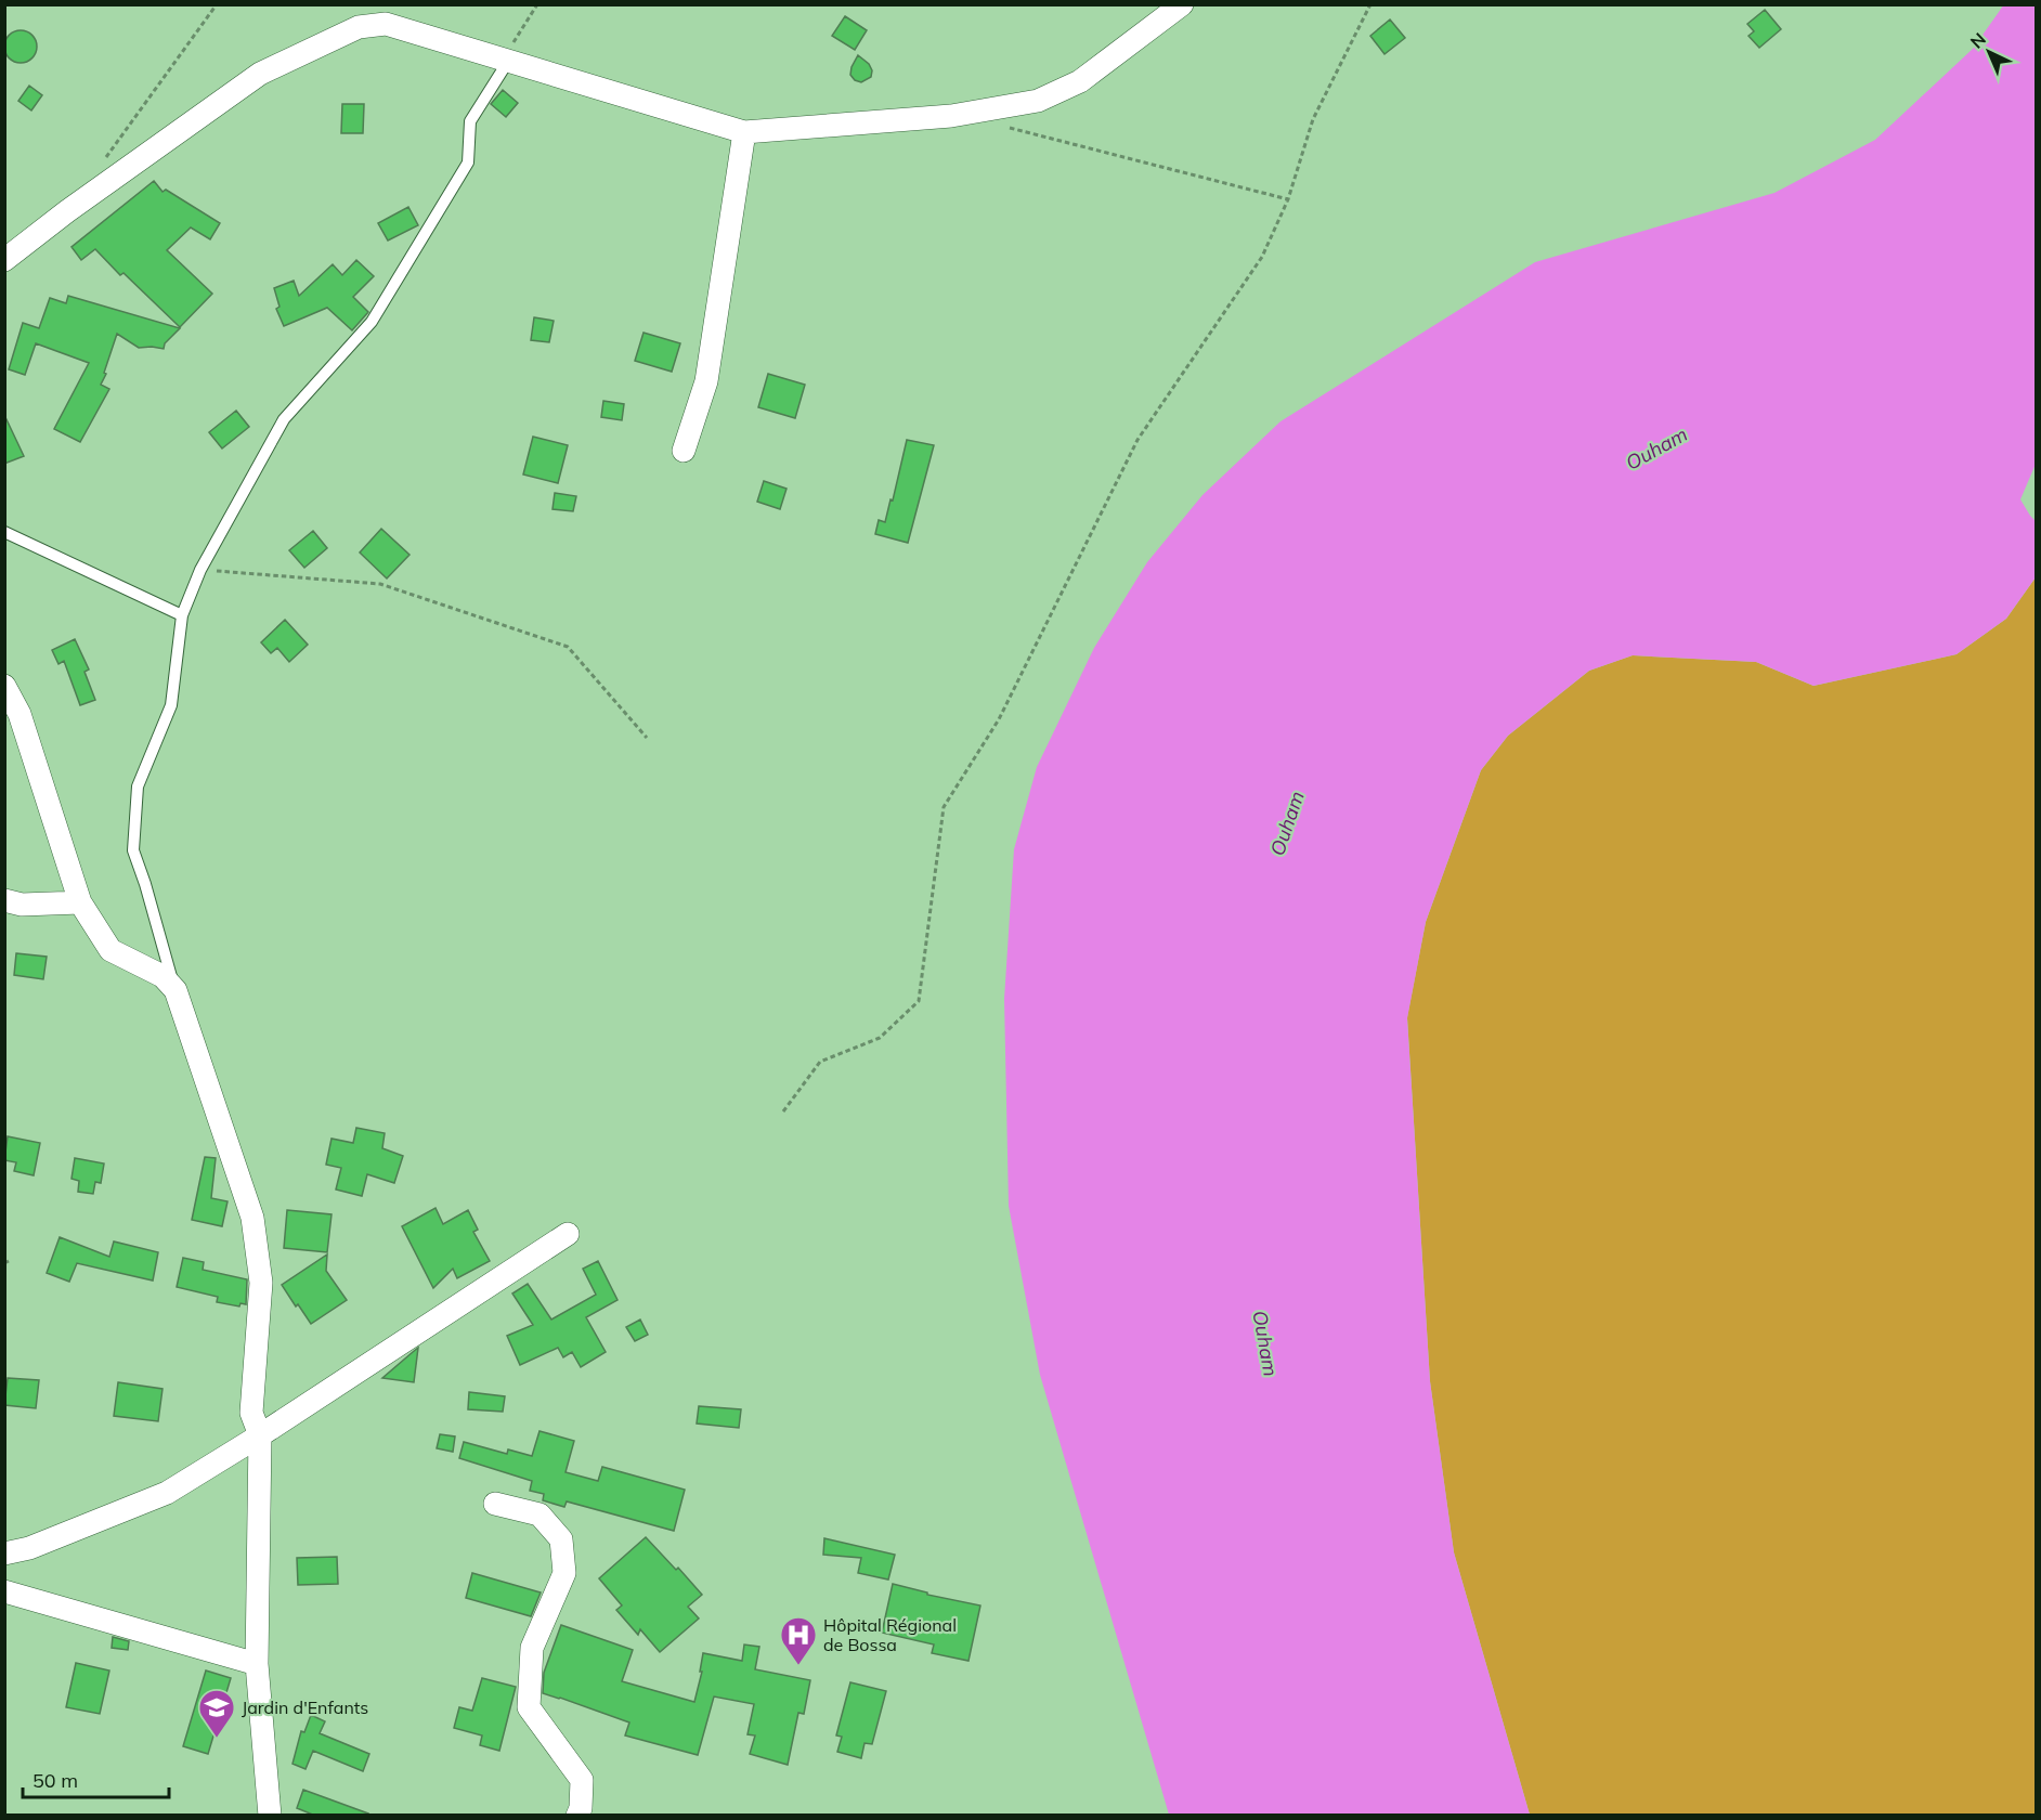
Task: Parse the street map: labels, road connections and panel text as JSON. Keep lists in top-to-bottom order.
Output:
{
  "water": ["Ouham"],
  "places": {
    "hospital": ["Hôpital Régional de Bossa"],
    "school or university": ["Jardin d'Enfants"]
  },
  "scale_bar": "50 m",
  "north": "top left"
}
